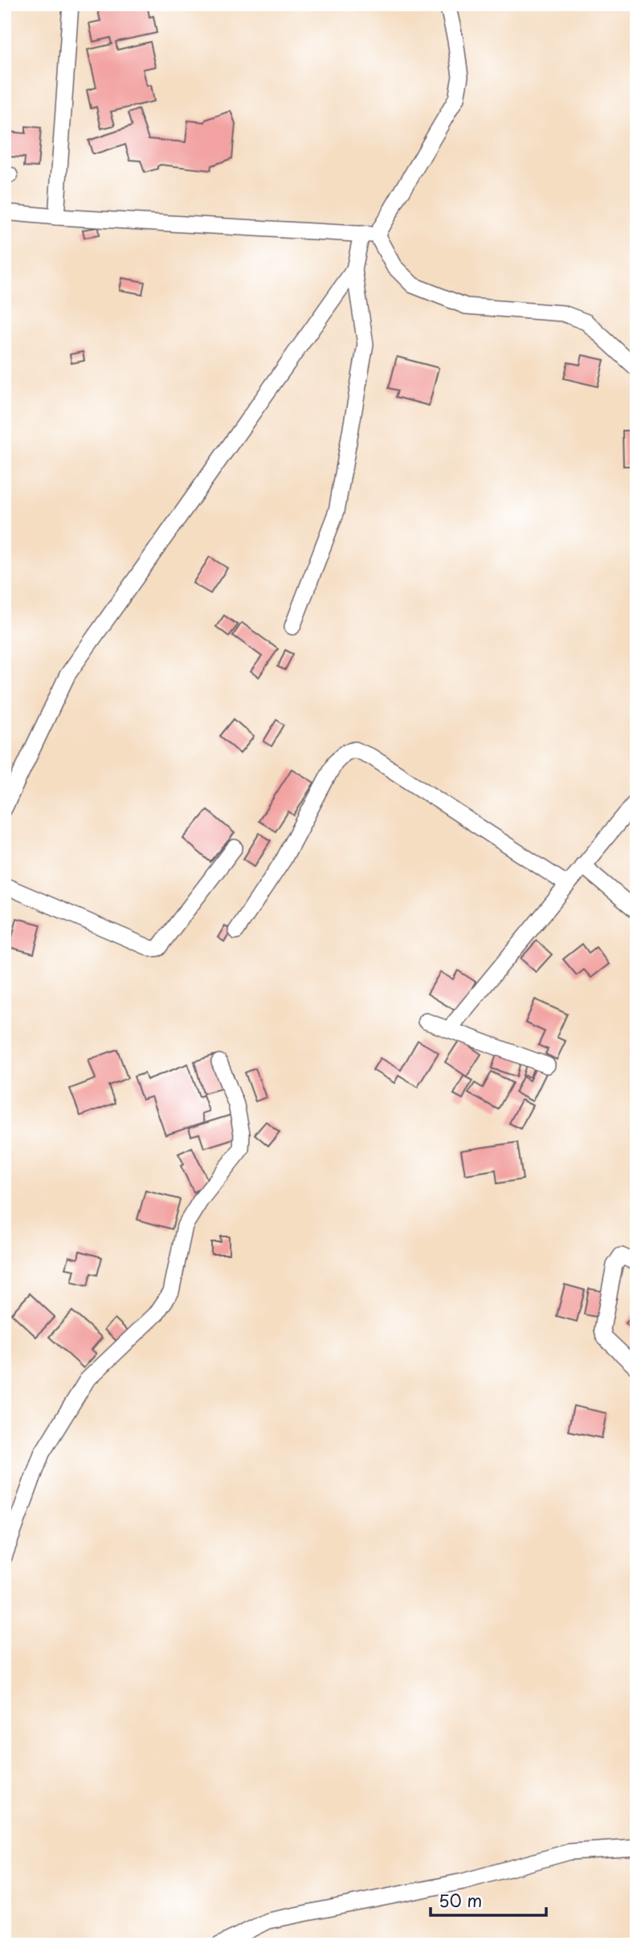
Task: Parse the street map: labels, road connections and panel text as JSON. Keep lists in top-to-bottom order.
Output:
{
  "scale_bar": "50 m"
}
